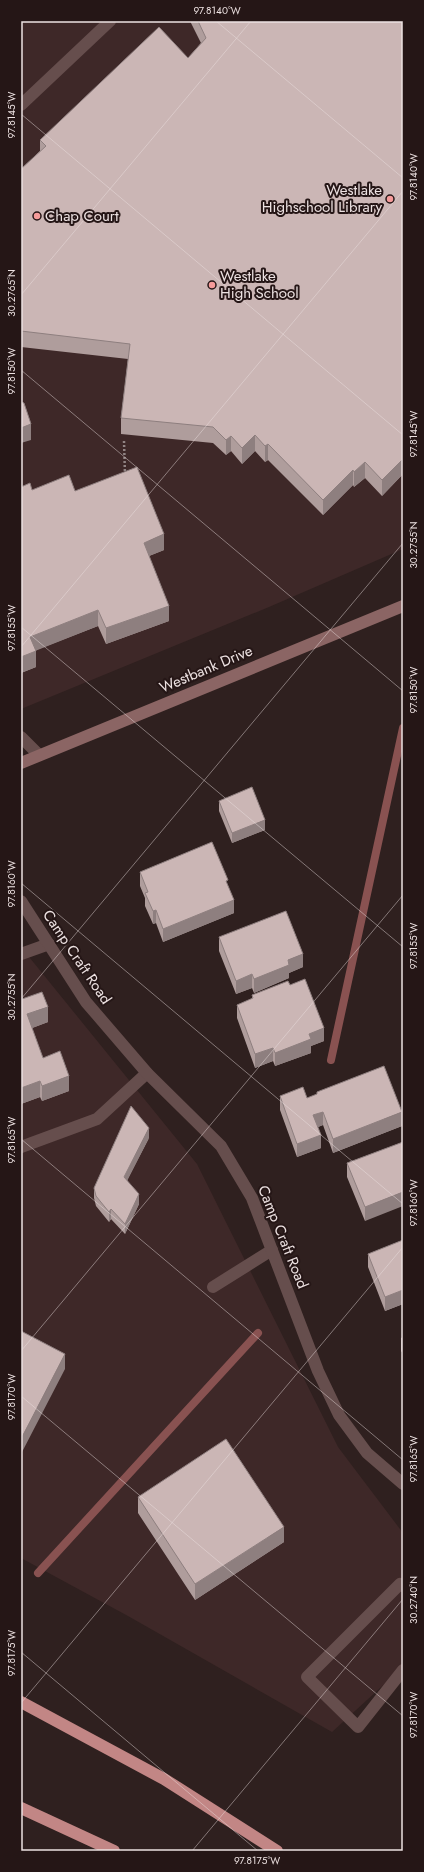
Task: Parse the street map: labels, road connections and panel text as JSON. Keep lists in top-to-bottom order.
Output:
{
  "streets": {
    "street": ["Westbank Drive", "Camp Craft Road"]
  },
  "places": ["Westlake Highschool Library", "Chap Court", "Westlake High School"],
  "coordinates": [
    "97.8140°W",
    "97.8145°W",
    "30.2765°N",
    "97.8150°W",
    "30.2755°N",
    "97.8155°W",
    "97.8160°W",
    "97.8165°W",
    "97.8170°W",
    "30.2740°N",
    "97.8175°W"
  ]
}
